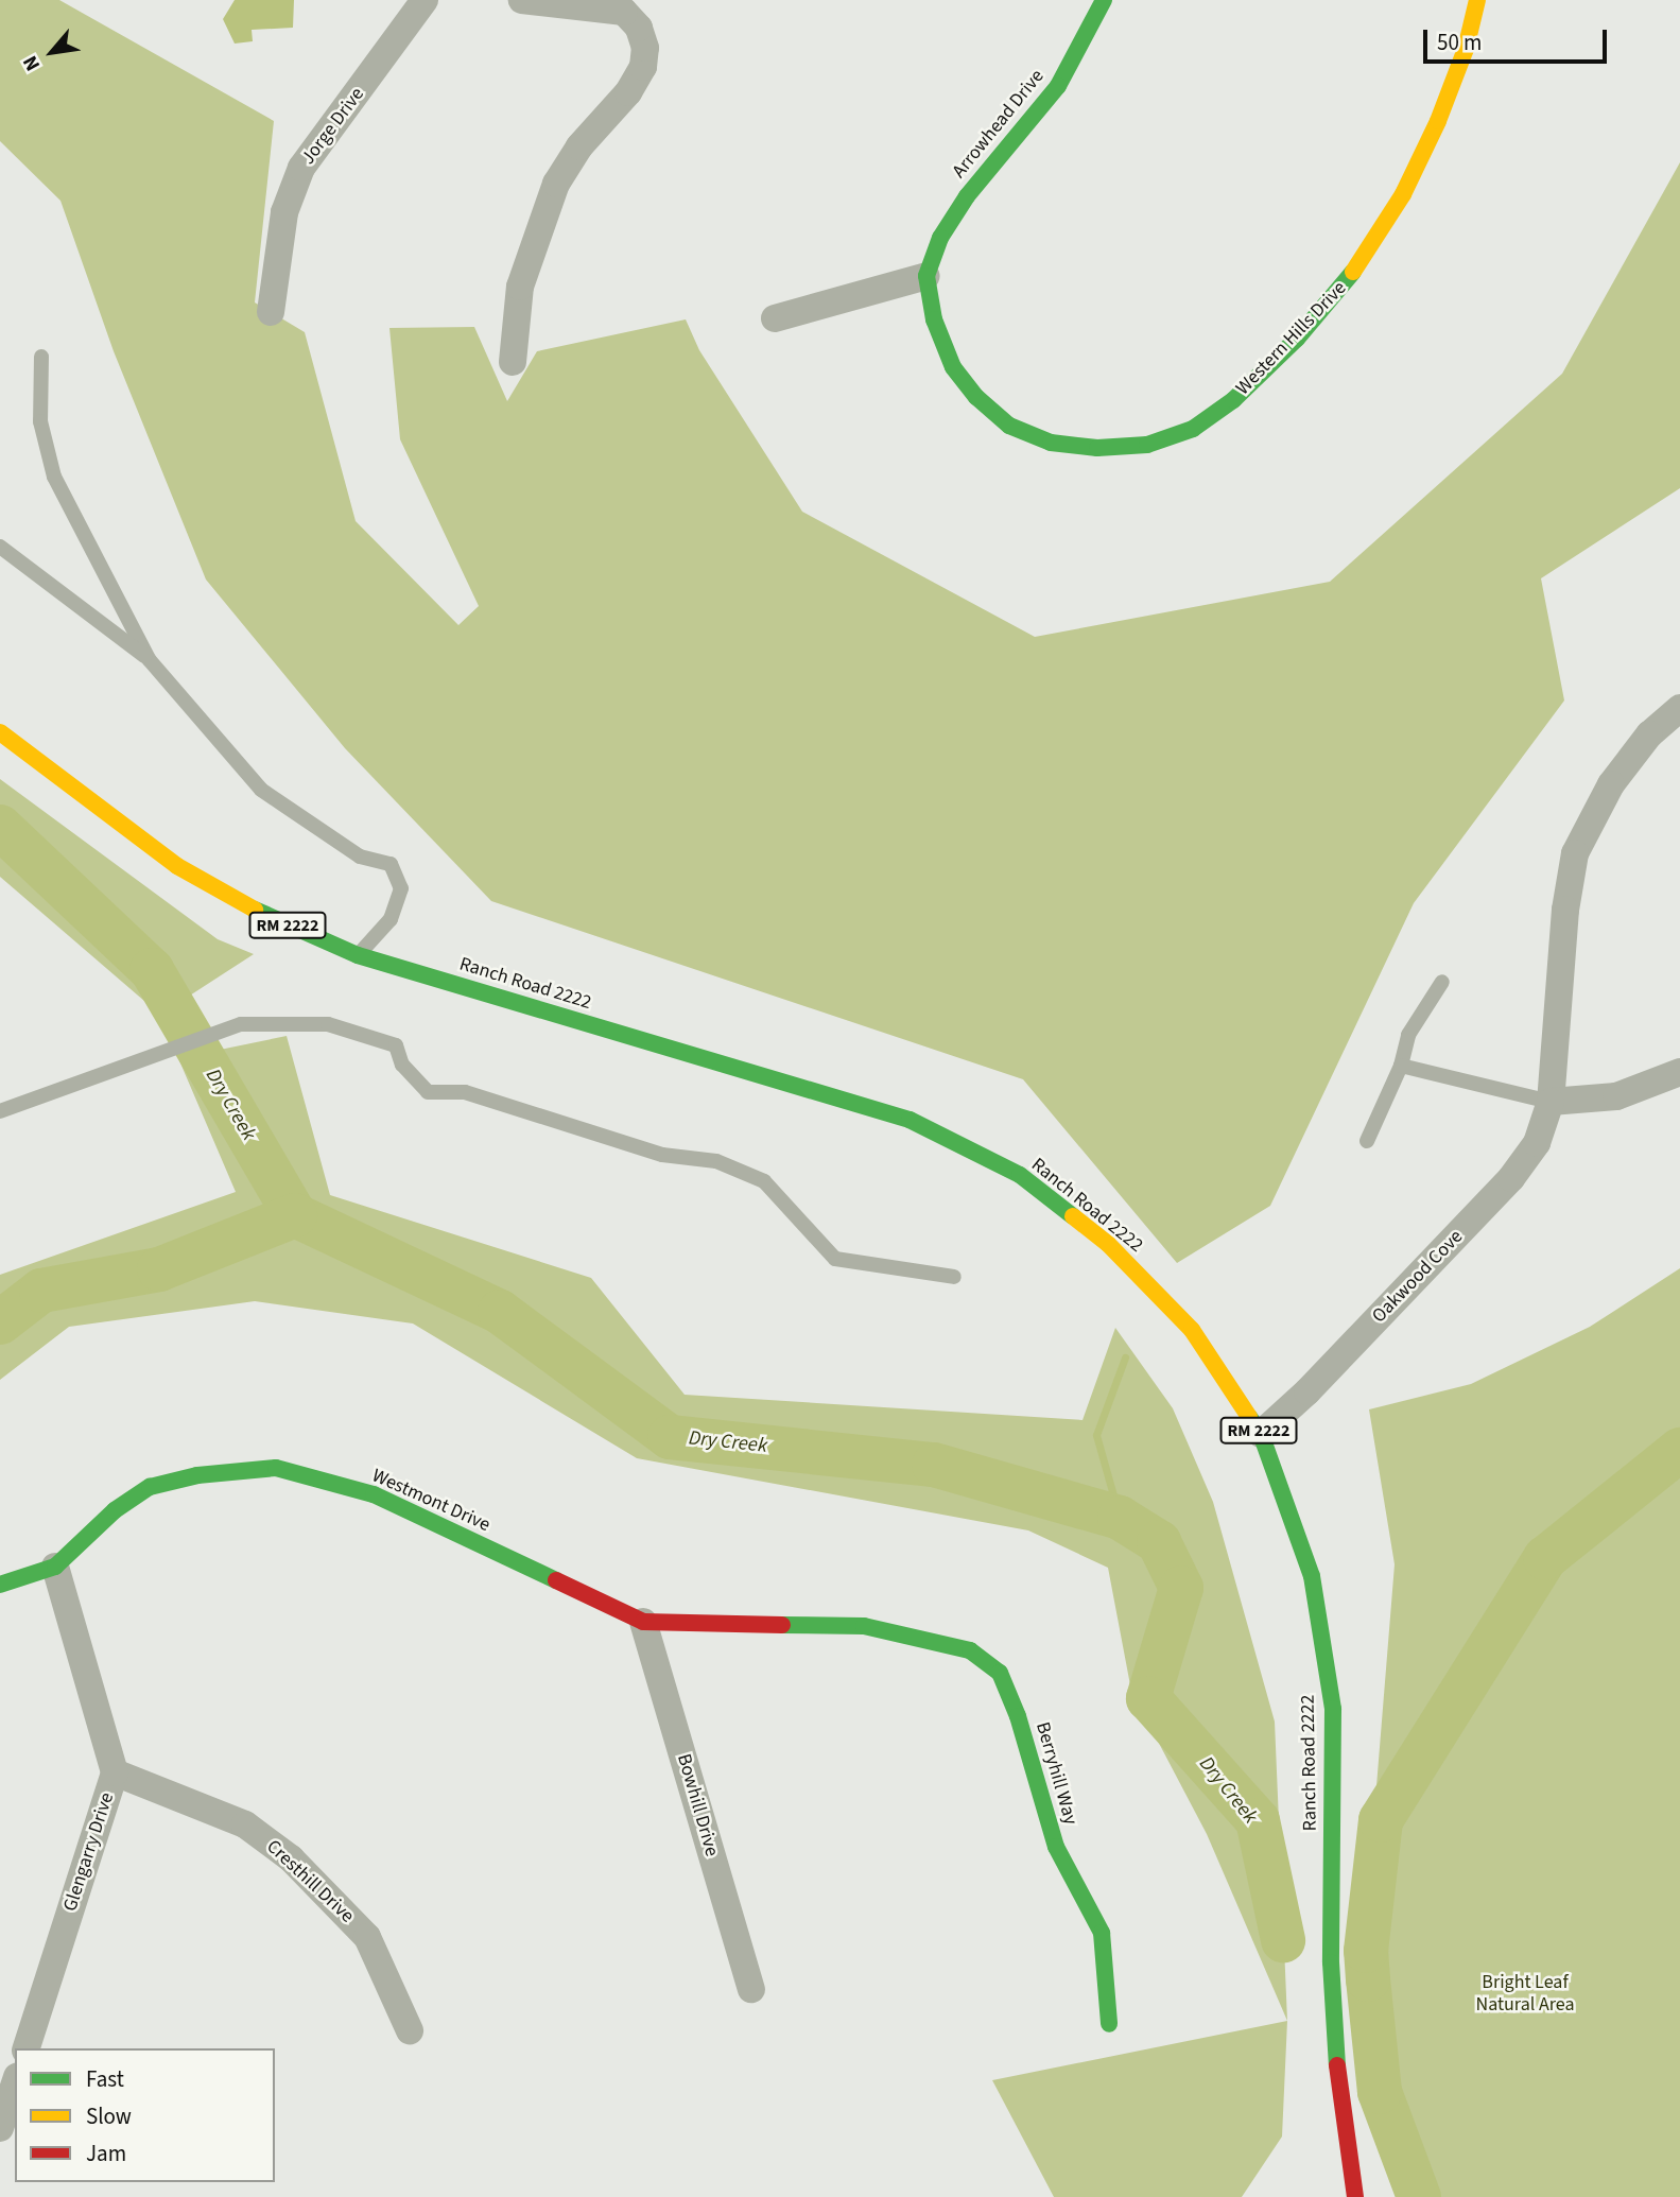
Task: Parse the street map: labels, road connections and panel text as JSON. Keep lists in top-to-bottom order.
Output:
{
  "streets": {
    "street": [
      "Arrowhead Drive",
      "Jorge Drive",
      "Western Hills Drive",
      "RM 2222",
      "Ranch Road 2222",
      "Oakwood Cove",
      "Westmont Drive",
      "Berryhill Way",
      "Bowhill Drive",
      "Glengarry Drive",
      "Cresthill Drive"
    ]
  },
  "crossings": [
    ["Arrowhead Drive", "Western Hills Drive"],
    ["Ranch Road 2222", "Oakwood Cove"],
    ["Westmont Drive", "Berryhill Way"],
    ["Westmont Drive", "Bowhill Drive"],
    ["Westmont Drive", "Glengarry Drive"],
    ["Glengarry Drive", "Cresthill Drive"]
  ],
  "water": ["Dry Creek"],
  "parks": ["Bright Leaf Natural Area"],
  "legend": ["Fast", "Slow", "Jam"],
  "scale_bar": "50 m",
  "north": "bottom left"
}
